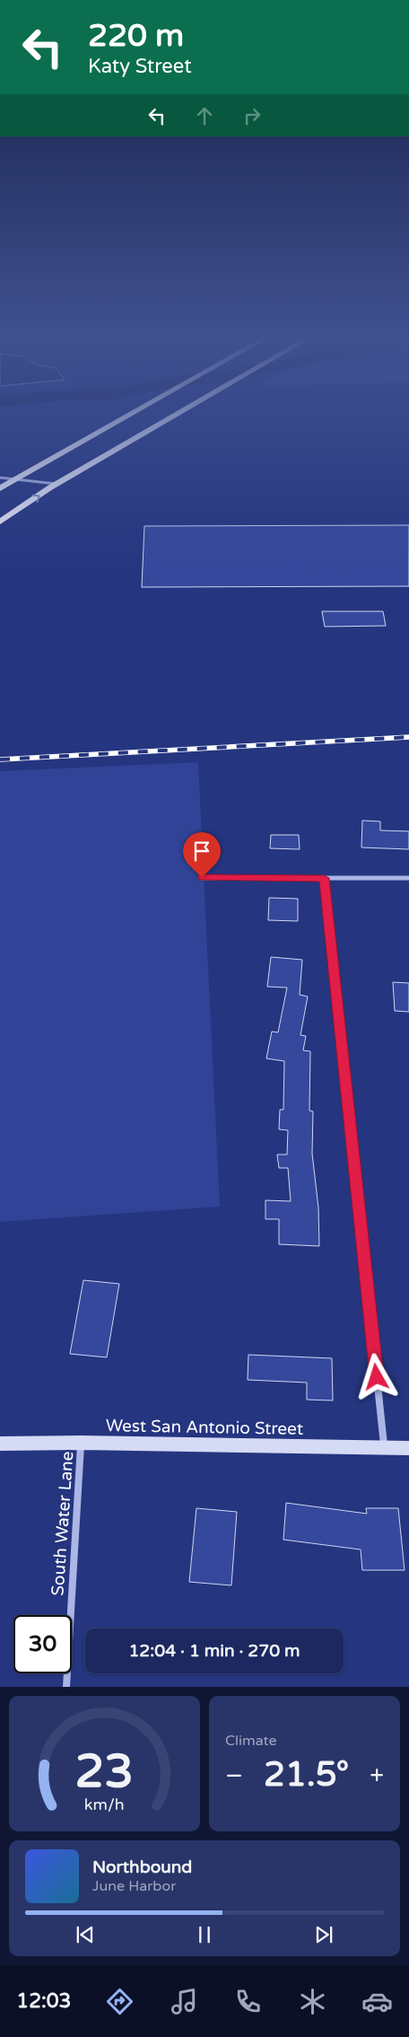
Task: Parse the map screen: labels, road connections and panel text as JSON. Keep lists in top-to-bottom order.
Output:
{
  "streets": {
    "street": ["West San Antonio Street", "South Water Lane"]
  },
  "crossings": [
    ["West San Antonio Street", "South Water Lane"]
  ],
  "page": {
    "turn": ["220 m", "Katy Street"],
    "limit": "30",
    "trip": "12:04 · 1 min · 270 m",
    "tile": "Climate",
    "heat": ["−", "21.5°", "+"],
    "song": ["Northbound", "June Harbor"],
    "tabs": "12:03",
    "gauge": ["23", "km/h"]
  }
}
